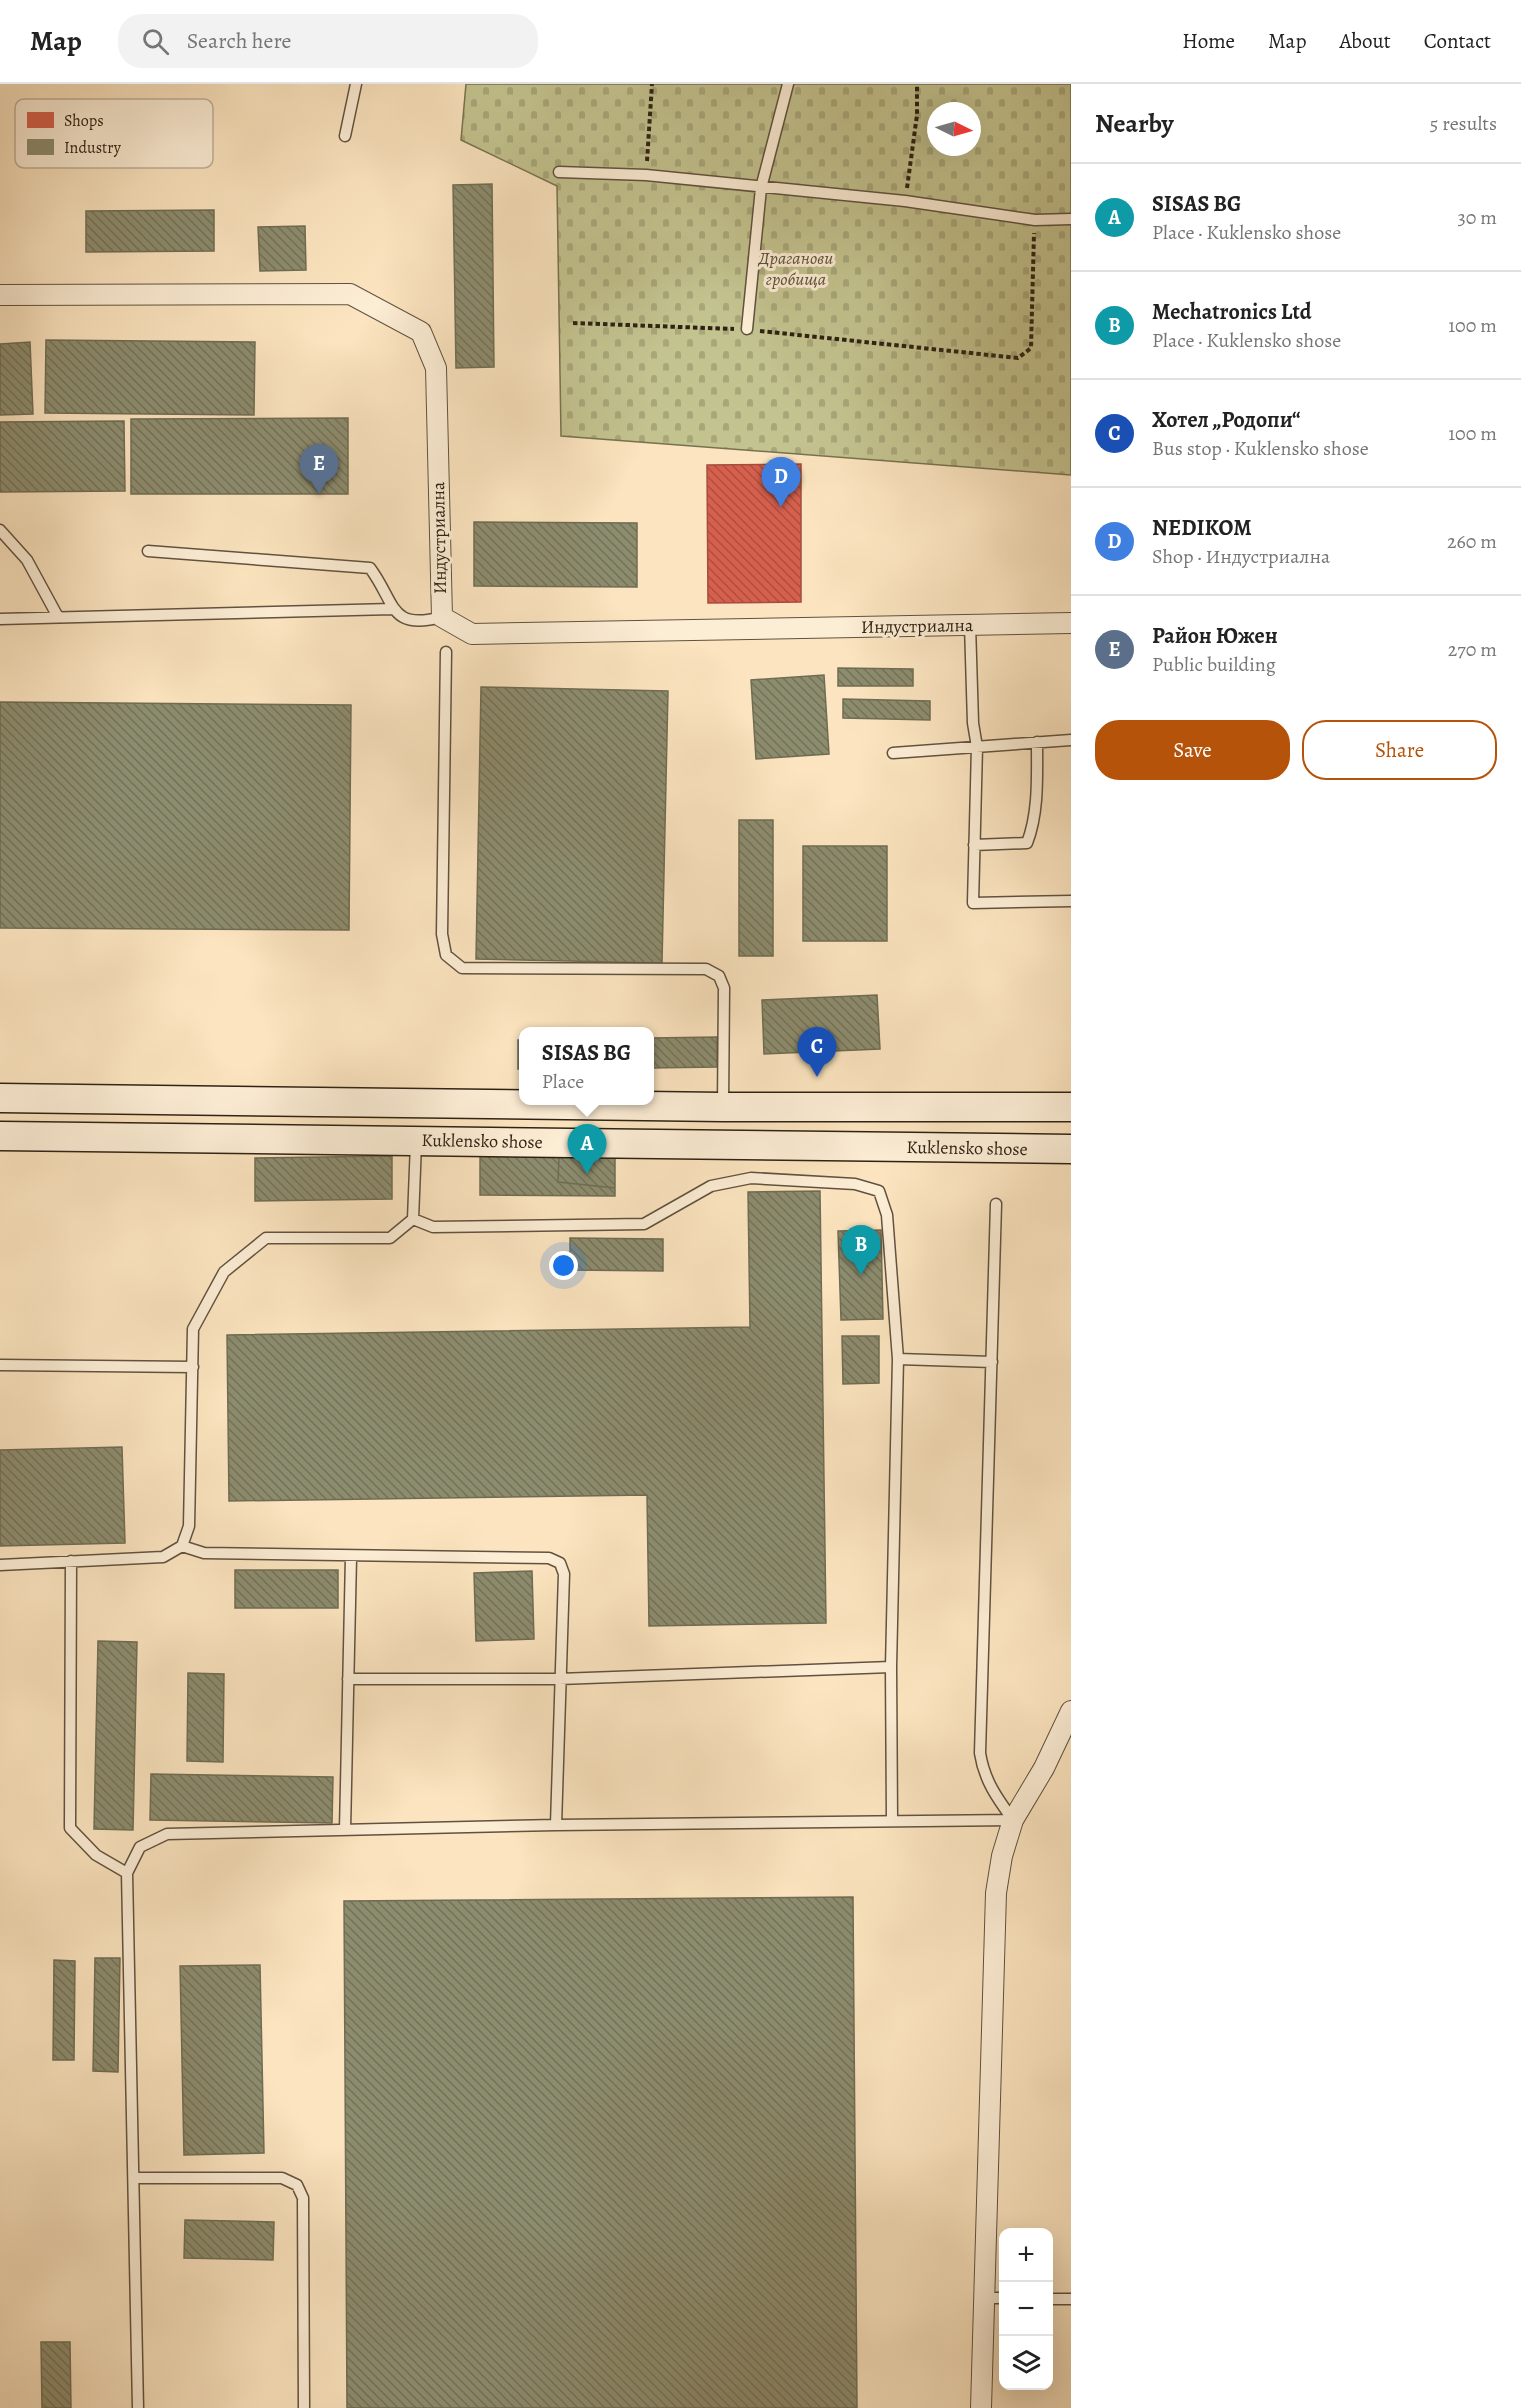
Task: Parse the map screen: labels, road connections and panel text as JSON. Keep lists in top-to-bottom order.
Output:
{
  "streets": {
    "main road": ["Kuklensko shose"],
    "street": ["Индустриална"]
  },
  "parks": ["Драганови гробища"],
  "legend": ["Shops", "Industry"],
  "north": "right",
  "page": {
    "header": "Map",
    "search": "Search here",
    "nav": [
      "Home",
      "Map",
      "About",
      "Contact"
    ],
    "heading": ["Nearby", "5 results"],
    "list": [
      {
        "mark": "A",
        "name": "SISAS BG",
        "note": "Place · Kuklensko shose",
        "value": "30 m"
      },
      {
        "mark": "B",
        "name": "Mechatronics Ltd",
        "note": "Place · Kuklensko shose",
        "value": "100 m"
      },
      {
        "mark": "C",
        "name": "Хотел „Родопи“",
        "note": "Bus stop · Kuklensko shose",
        "value": "100 m"
      },
      {
        "mark": "D",
        "name": "NEDIKOM",
        "note": "Shop · Индустриална",
        "value": "260 m"
      },
      {
        "mark": "E",
        "name": "Район Южен",
        "note": "Public building",
        "value": "270 m"
      }
    ],
    "pins": [
      "E",
      "D",
      "C",
      "A",
      "B"
    ],
    "buttons": ["Save", "Share"],
    "popup": ["SISAS BG", "Place"],
    "map_buttons": ["+", "−"]
  }
}
